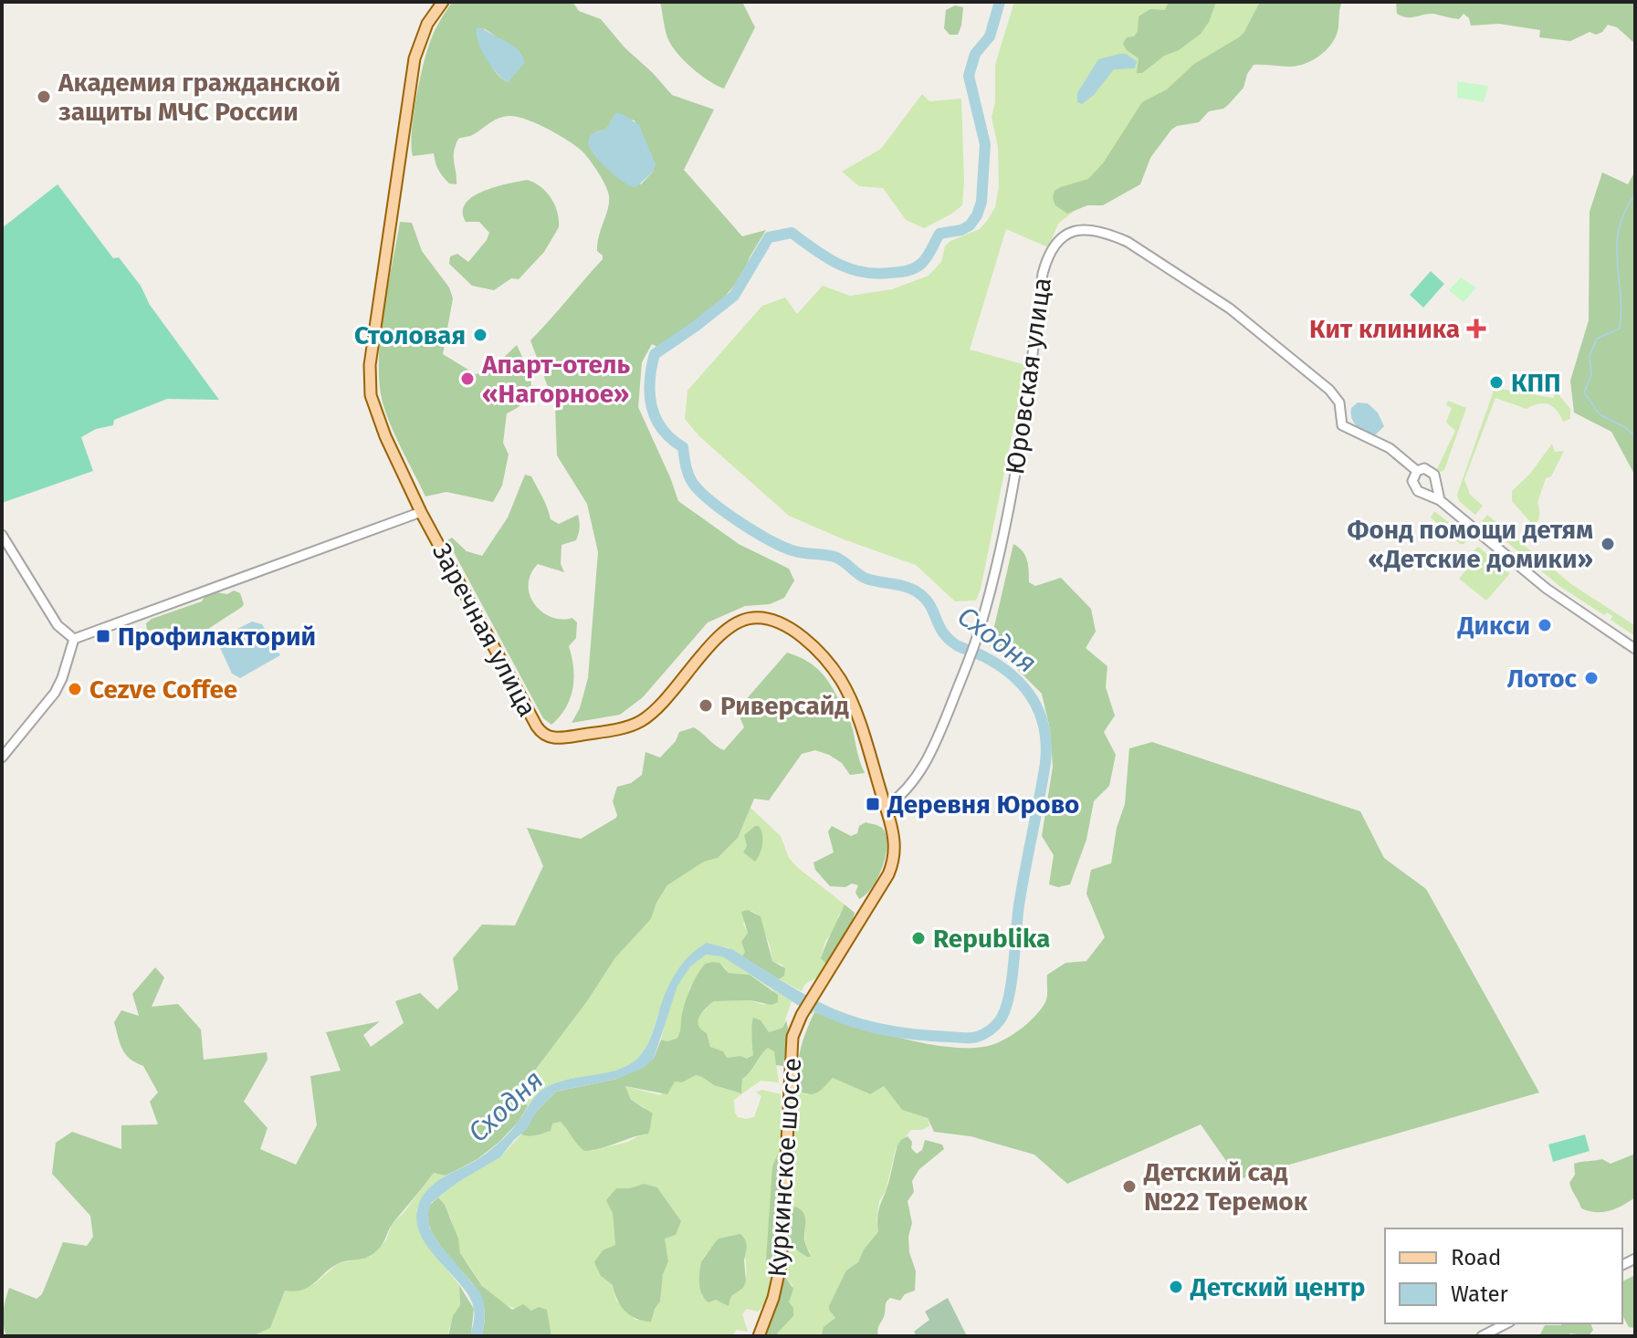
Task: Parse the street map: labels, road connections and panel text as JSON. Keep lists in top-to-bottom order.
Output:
{
  "streets": {
    "main road": ["Заречная улица", "Куркинское шоссе"],
    "street": ["Юровская улица"]
  },
  "crossings": [
    ["Юровская улица", "Заречная улица"],
    ["Заречная улица", "Куркинское шоссе"]
  ],
  "water": ["Сходня"],
  "places": {
    "other": [
      "Академия гражданской защиты МЧС России",
      "Столовая",
      "Апарт-отель «Нагорное»",
      "КПП",
      "Фонд помощи детям «Детские домики»",
      "Дикси",
      "Лотос",
      "Cezve Coffee",
      "Риверсайд",
      "Republika",
      "Детский сад №22 Теремок",
      "Детский центр"
    ],
    "health": ["Кит клиника"],
    "transit": ["Профилакторий", "Деревня Юрово"]
  },
  "legend": ["Road", "Water"]
}
